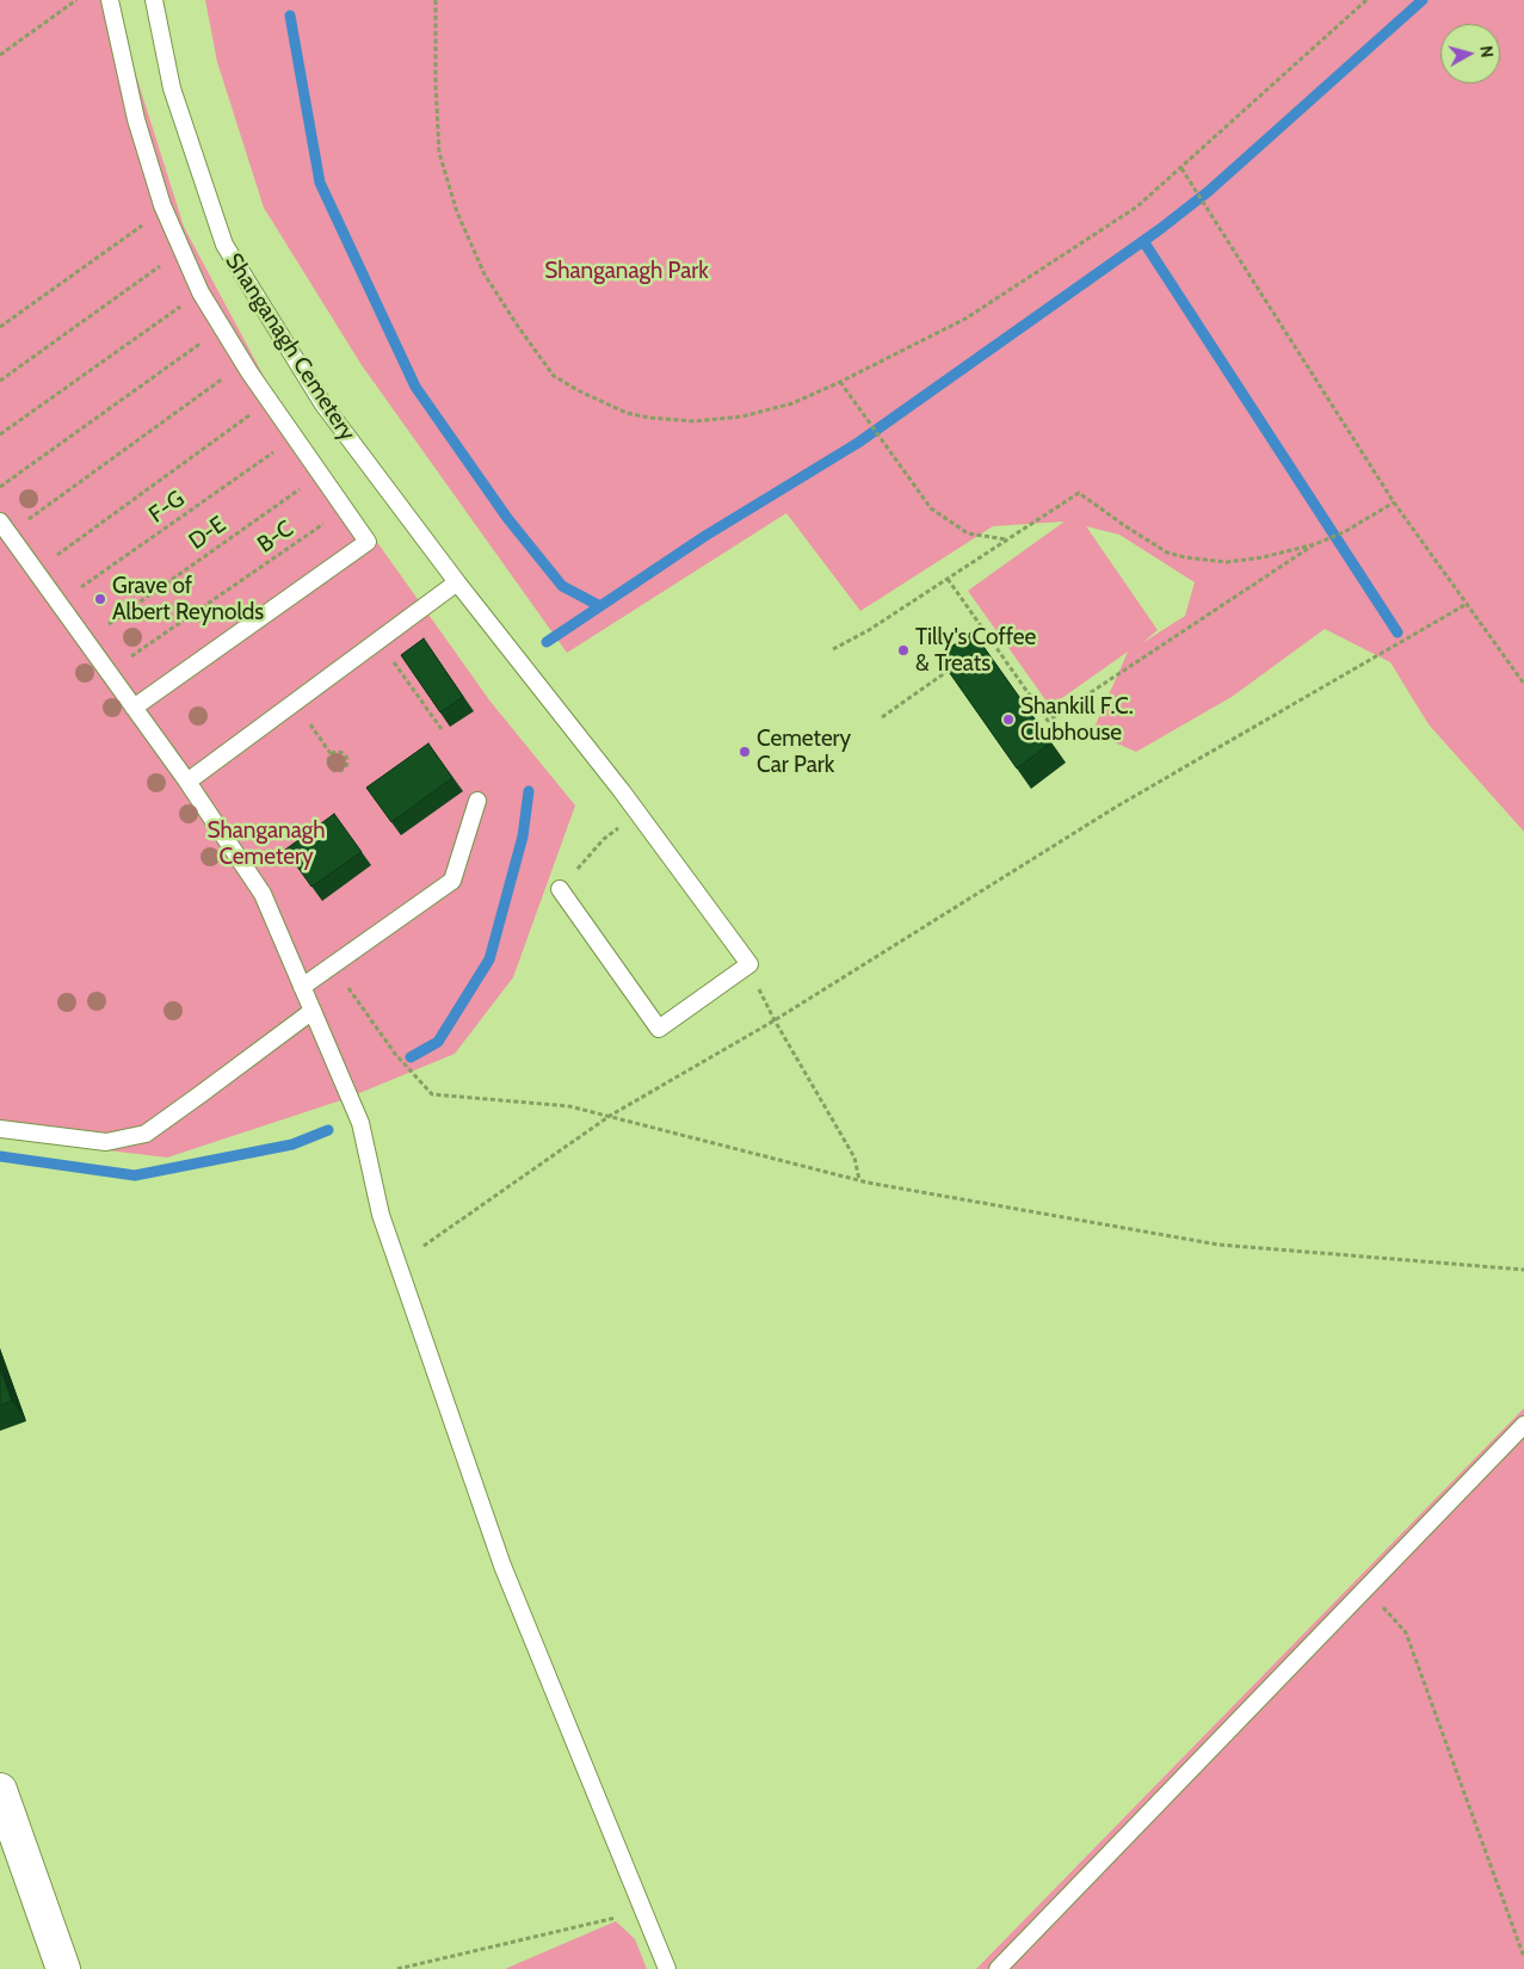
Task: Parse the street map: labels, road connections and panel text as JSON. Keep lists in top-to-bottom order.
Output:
{
  "streets": {
    "lane": ["Shanganagh Cemetery"],
    "path": ["F-G", "D-E", "B-C"]
  },
  "parks": ["Shanganagh Park", "Shanganagh Cemetery"],
  "places": [
    "Grave of Albert Reynolds",
    "Tilly's Coffee & Treats",
    "Shankill F.C. Clubhouse",
    "Cemetery Car Park"
  ],
  "north": "right"
}
